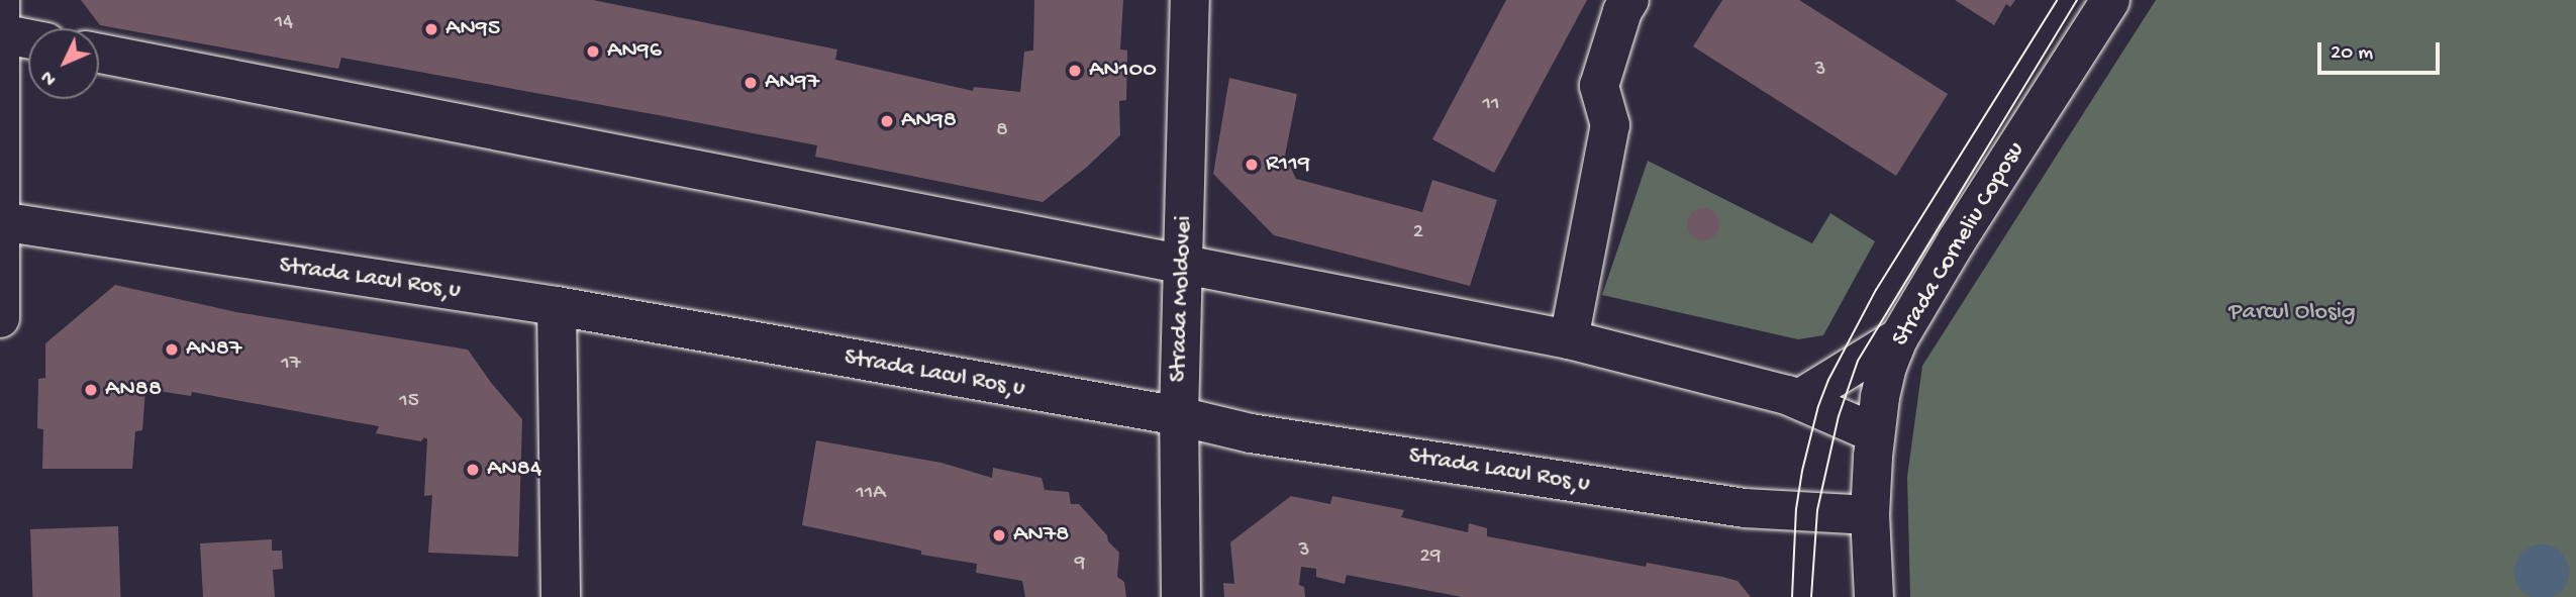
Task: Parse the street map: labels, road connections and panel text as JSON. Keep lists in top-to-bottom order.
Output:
{
  "streets": {
    "street": ["Strada Corneliu Coposu", "Strada Lacul Roșu", "Strada Moldovei"]
  },
  "crossings": [
    ["Strada Corneliu Coposu", "Strada Lacul Roșu"],
    ["Strada Lacul Roșu", "Strada Moldovei"]
  ],
  "parks": ["Parcul Olosig"],
  "places": [
    "AN95",
    "AN96",
    "AN100",
    "AN97",
    "AN98",
    "R119",
    "AN87",
    "AN88",
    "AN84",
    "AN78"
  ],
  "house_numbers": [
    "14",
    "3",
    "11",
    "8",
    "2",
    "17",
    "15",
    "11A",
    "3",
    "29",
    "9"
  ],
  "scale_bar": "20 m",
  "north": "bottom left"
}
